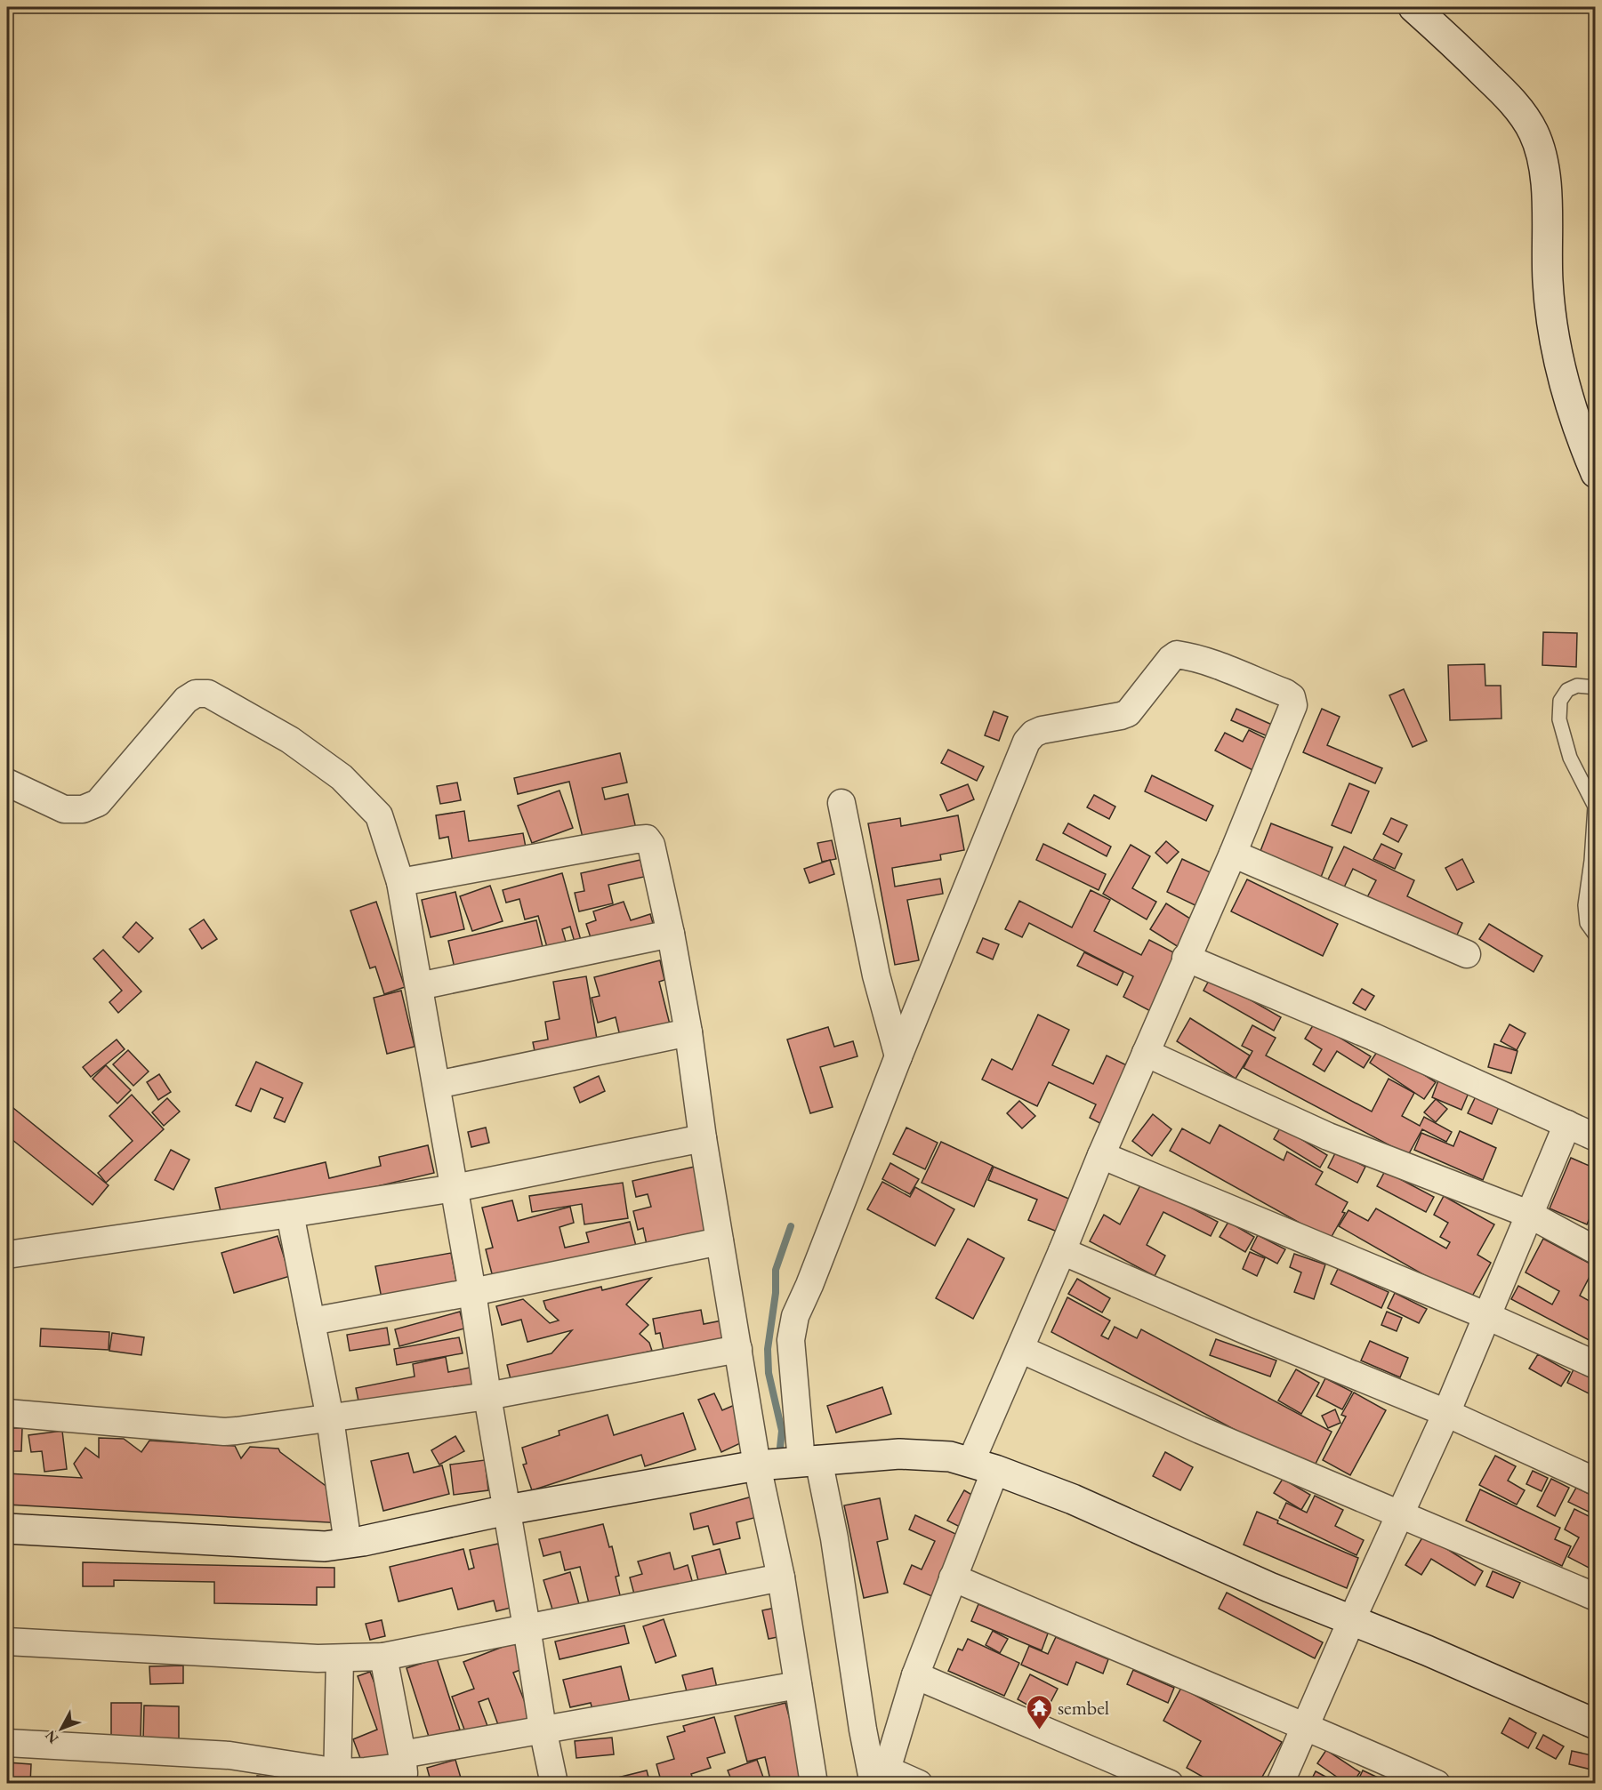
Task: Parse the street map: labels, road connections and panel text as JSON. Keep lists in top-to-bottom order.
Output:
{
  "places": {
    "temple": ["sembel"]
  },
  "north": "bottom left"
}
